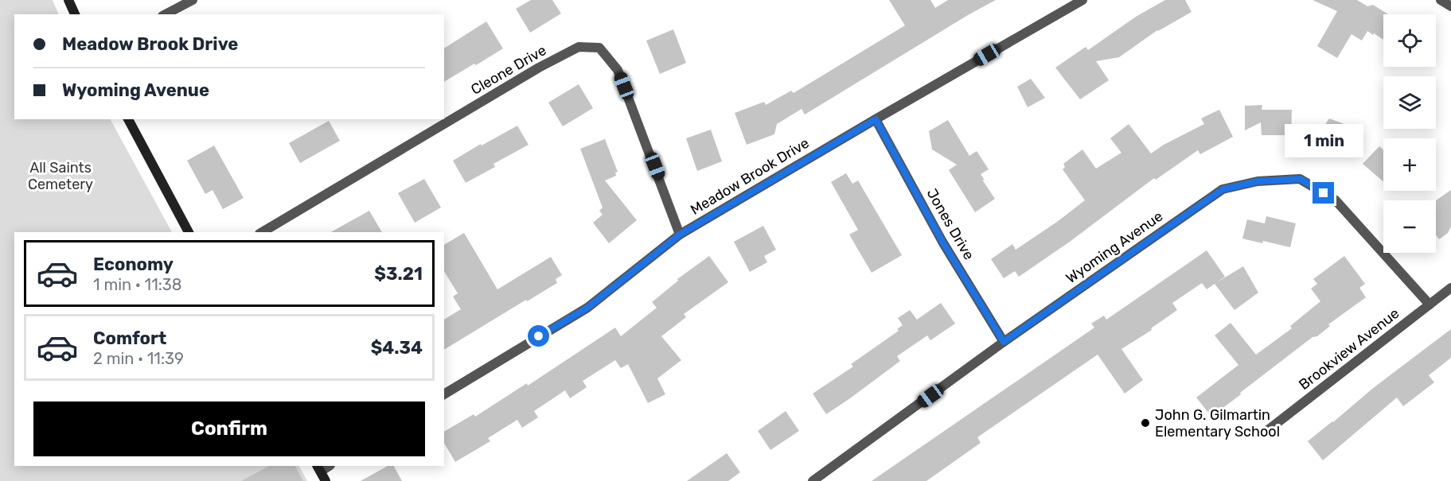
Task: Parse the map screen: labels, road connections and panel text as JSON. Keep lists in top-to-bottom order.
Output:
{
  "streets": {
    "street": [
      "Cleone Drive",
      "Meadow Brook Drive",
      "Jones Drive",
      "Wyoming Avenue",
      "Brookview Avenue"
    ]
  },
  "crossings": [
    ["Cleone Drive", "Meadow Brook Drive"],
    ["Meadow Brook Drive", "Jones Drive"],
    ["Jones Drive", "Wyoming Avenue"],
    ["Wyoming Avenue", "Brookview Avenue"]
  ],
  "parks": ["All Saints Cemetery"],
  "places": ["John G. Gilmartin Elementary School"],
  "page": {
    "map_buttons": ["+", "−"],
    "banner": ["Meadow Brook Drive", "Wyoming Avenue"],
    "bubble": "1 min",
    "list": [
      {
        "name": "Economy",
        "note": "1 min · 11:38",
        "value": "$3.21"
      },
      {
        "name": "Comfort",
        "note": "2 min · 11:39",
        "value": "$4.34"
      }
    ],
    "buttons": "Confirm"
  }
}
